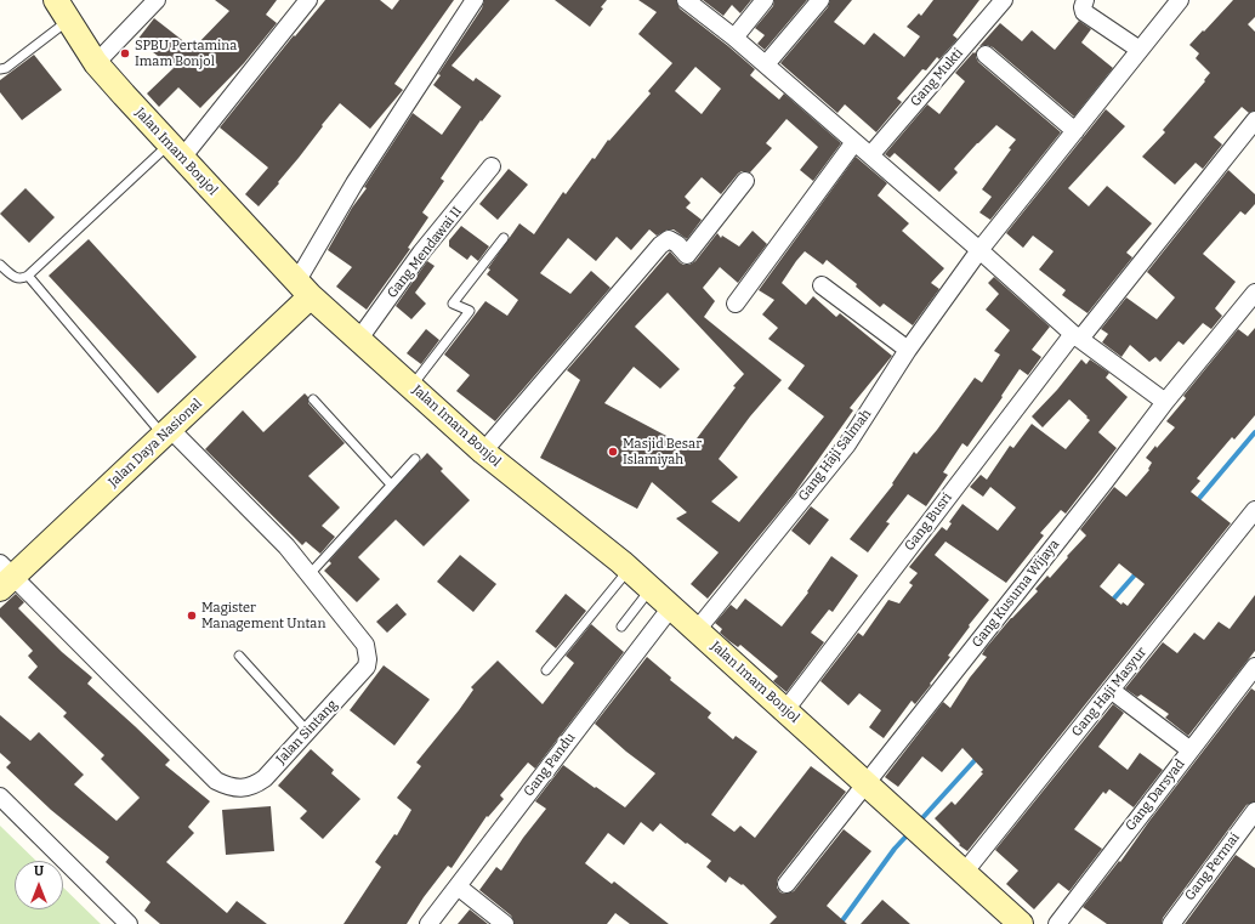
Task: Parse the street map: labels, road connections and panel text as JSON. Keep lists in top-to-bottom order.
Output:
{
  "streets": {
    "main road": ["Jalan Imam Bonjol", "Jalan Daya Nasional"],
    "street": [
      "Gang Mukti",
      "Gang Mendawai II",
      "Gang Haji Salmah",
      "Gang Busri",
      "Gang Kusuma Wijaya",
      "Gang Haji Masyur",
      "Jalan Sintang",
      "Gang Pandu",
      "Gang Darsyad",
      "Gang Permai"
    ]
  },
  "crossings": [
    ["Jalan Imam Bonjol", "Gang Mendawai II"],
    ["Jalan Imam Bonjol", "Jalan Daya Nasional"],
    ["Jalan Imam Bonjol", "Gang Haji Salmah"],
    ["Jalan Imam Bonjol", "Gang Busri"],
    ["Jalan Imam Bonjol", "Gang Kusuma Wijaya"],
    ["Jalan Imam Bonjol", "Gang Haji Masyur"],
    ["Jalan Imam Bonjol", "Gang Pandu"],
    ["Jalan Daya Nasional", "Jalan Sintang"]
  ],
  "places": ["SPBU Pertamina Imam Bonjol", "Masjid Besar Islamiyah", "Magister Management Untan"],
  "north": "top"
}
